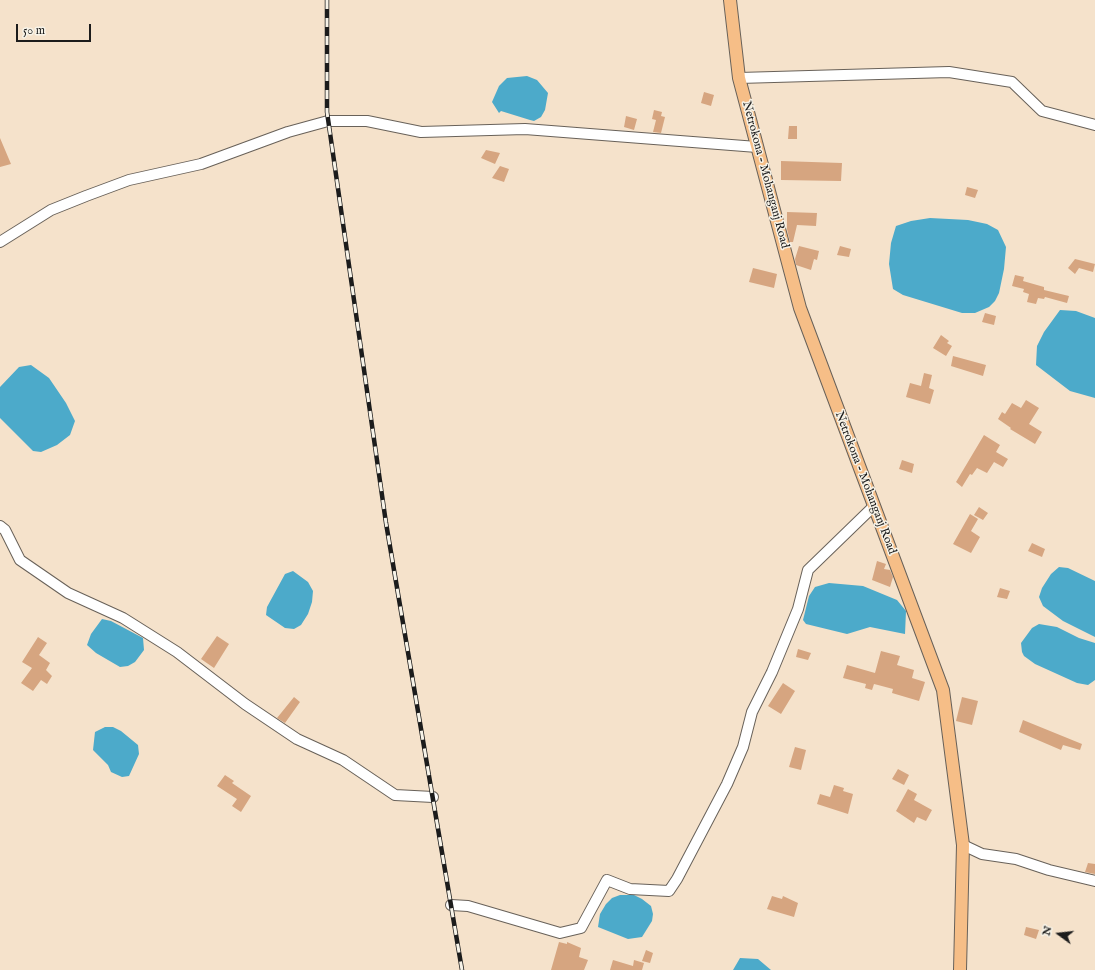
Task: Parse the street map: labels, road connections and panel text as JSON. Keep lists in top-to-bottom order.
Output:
{
  "streets": {
    "main road": ["Netrokona - Mohanganj Road"]
  },
  "scale_bar": "50 m",
  "north": "left"
}
